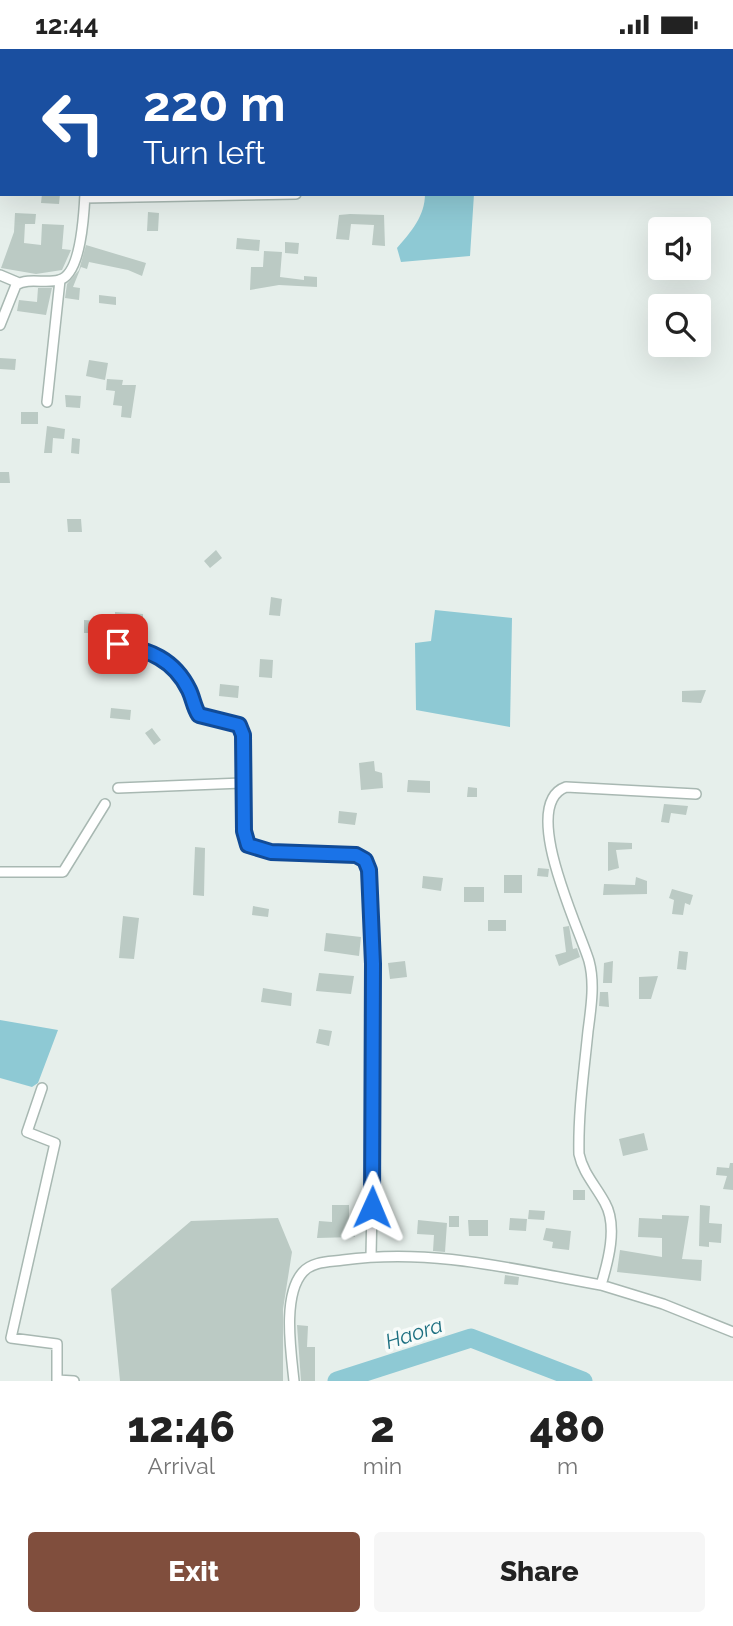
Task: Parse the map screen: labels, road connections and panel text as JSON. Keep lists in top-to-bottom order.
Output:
{
  "water": ["Haora"],
  "page": {
    "status": "12:44",
    "turn": ["220 m", "Turn left"],
    "eta": [
      "12:46",
      "Arrival",
      "2",
      "min",
      "480",
      "m"
    ],
    "buttons": ["Exit", "Share"]
  }
}
